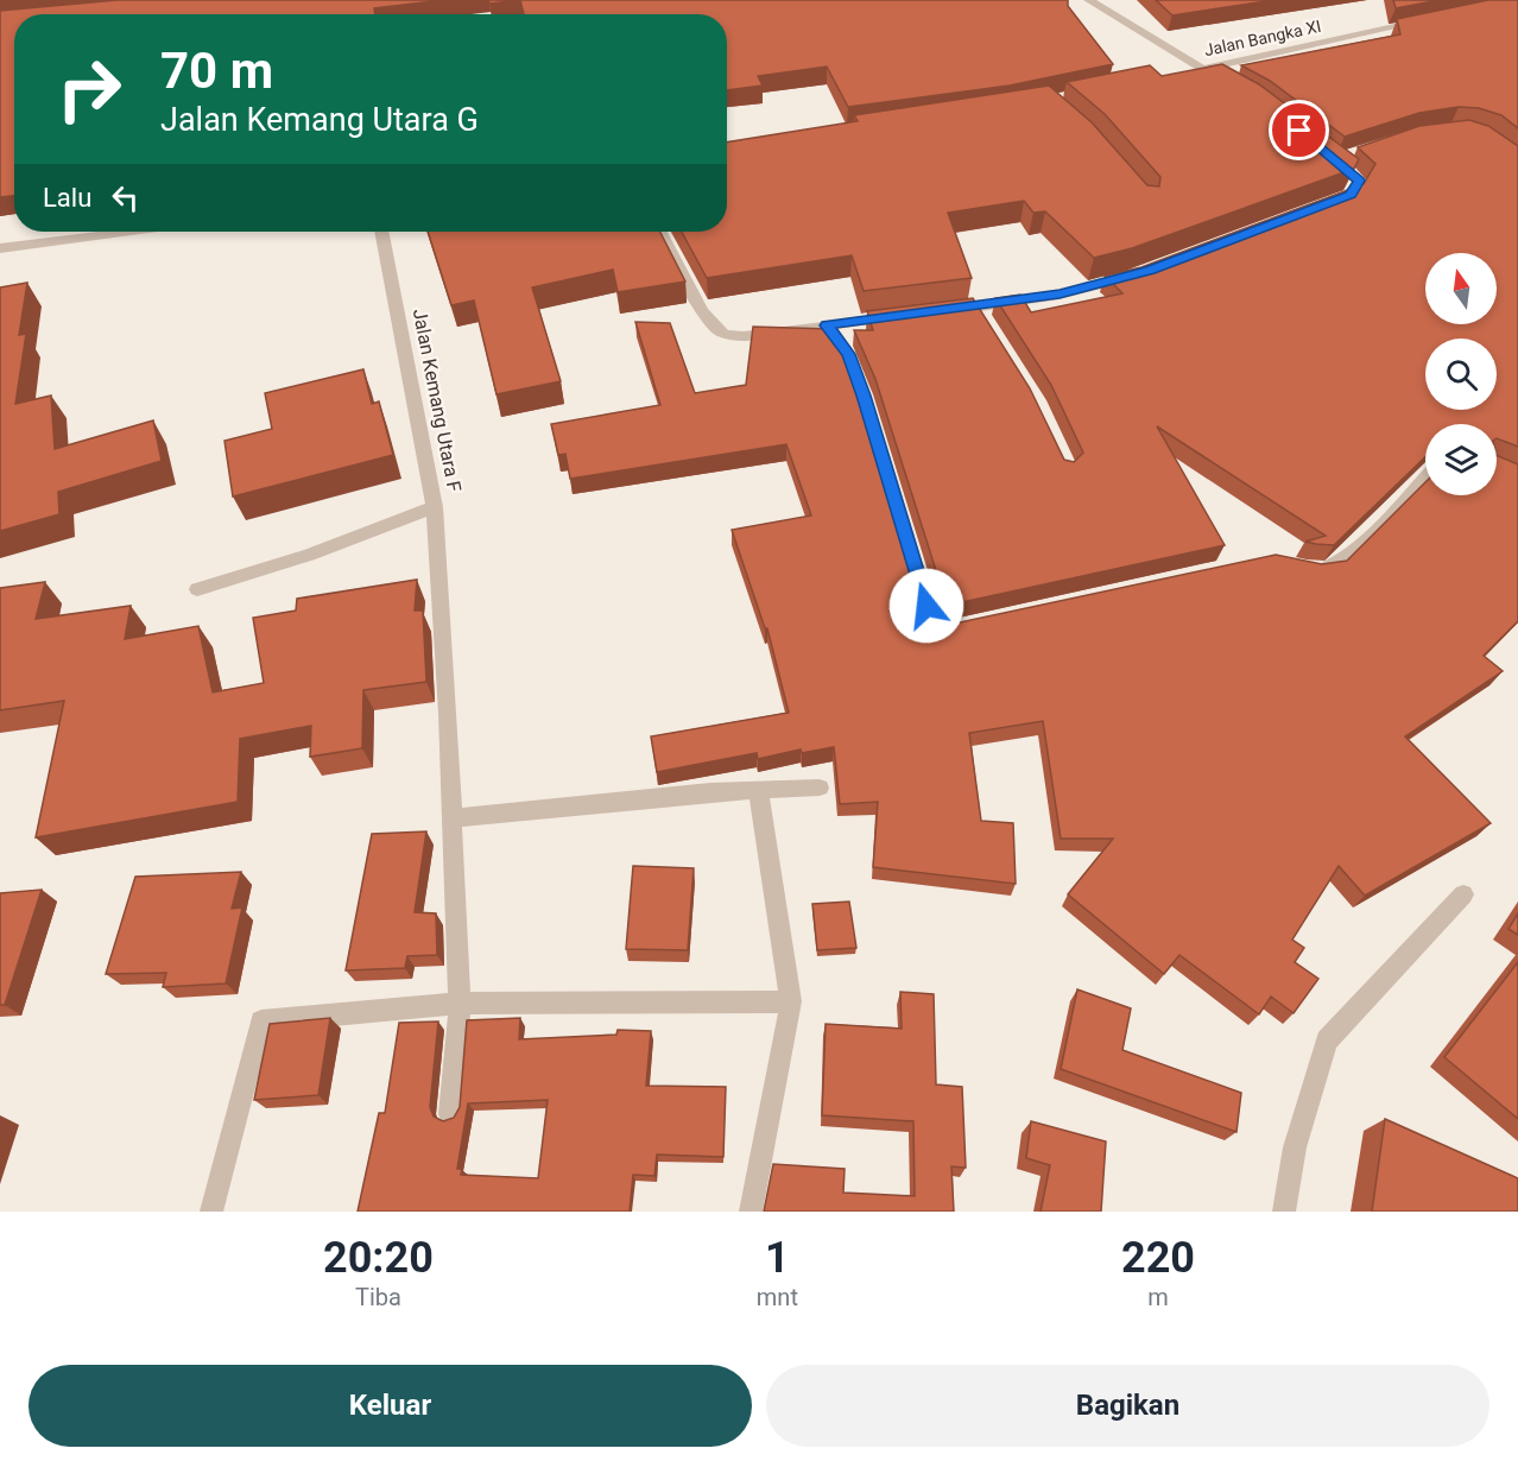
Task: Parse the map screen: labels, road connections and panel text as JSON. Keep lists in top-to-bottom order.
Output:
{
  "streets": {
    "street": ["Jalan Bangka XI", "Jalan Kemang Utara F"]
  },
  "north": "top",
  "page": {
    "turn": ["70 m", "Jalan Kemang Utara G"],
    "then": "Lalu",
    "eta": [
      "20:20",
      "Tiba",
      "1",
      "mnt",
      "220",
      "m"
    ],
    "buttons": ["Keluar", "Bagikan"]
  }
}
